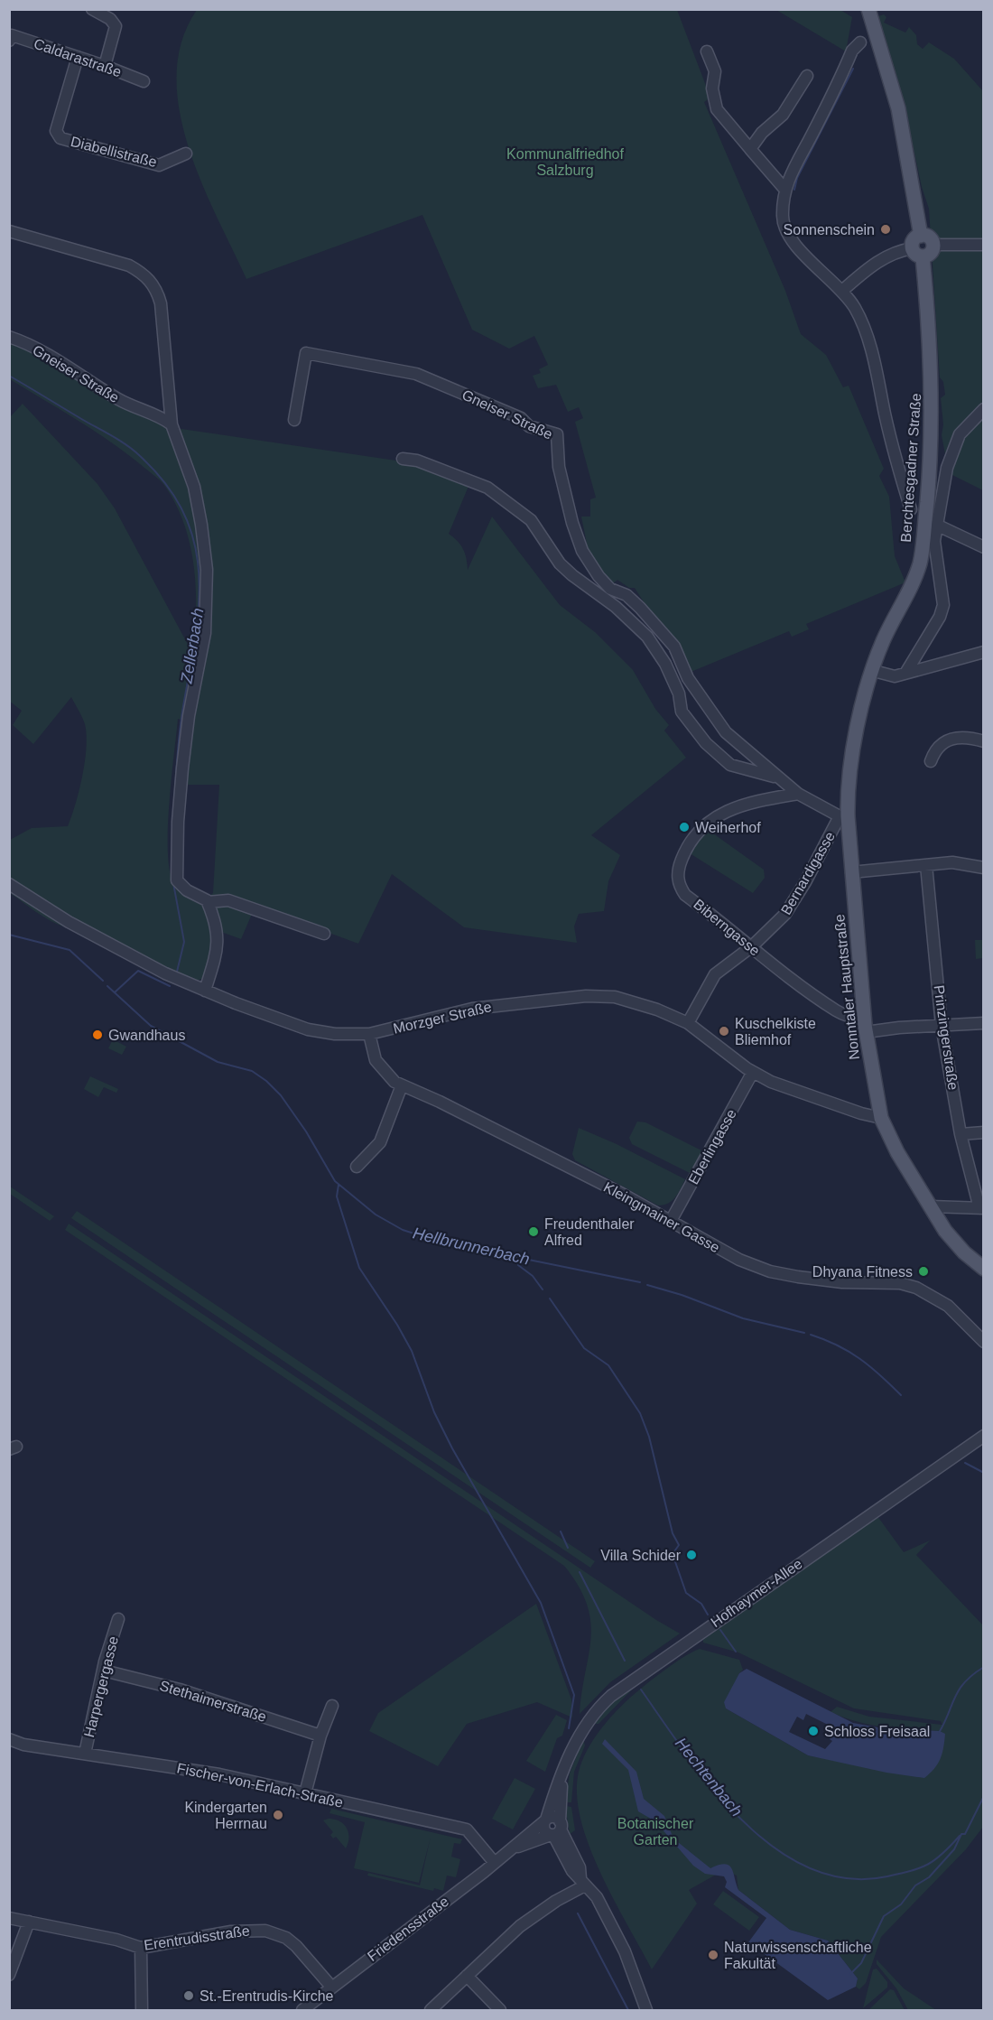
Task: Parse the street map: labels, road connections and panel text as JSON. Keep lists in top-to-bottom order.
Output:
{
  "streets": {
    "main road": ["Berchtesgadner Straße", "Nonntaler Hauptstraße"],
    "street": [
      "Caldarastraße",
      "Diabellistraße",
      "Gneiser Straße",
      "Bernardigasse",
      "Biberngasse",
      "Morzger Straße",
      "Prinzingerstraße",
      "Eberlingasse",
      "Kleingmainer Gasse",
      "Hofhaymer-Allee",
      "Harpergergasse",
      "Stethaimerstraße",
      "Fischer-von-Erlach-Straße",
      "Friedensstraße",
      "Erentrudisstraße"
    ]
  },
  "crossings": [
    ["Caldarastraße", "Diabellistraße"],
    ["Gneiser Straße", "Bernardigasse"],
    ["Gneiser Straße", "Biberngasse"],
    ["Gneiser Straße", "Nonntaler Hauptstraße"],
    ["Berchtesgadner Straße", "Nonntaler Hauptstraße"],
    ["Bernardigasse", "Biberngasse"],
    ["Bernardigasse", "Nonntaler Hauptstraße"],
    ["Bernardigasse", "Morzger Straße"],
    ["Biberngasse", "Nonntaler Hauptstraße"],
    ["Nonntaler Hauptstraße", "Morzger Straße"],
    ["Morzger Straße", "Eberlingasse"],
    ["Morzger Straße", "Kleingmainer Gasse"],
    ["Eberlingasse", "Kleingmainer Gasse"],
    ["Hofhaymer-Allee", "Friedensstraße"],
    ["Harpergergasse", "Stethaimerstraße"],
    ["Harpergergasse", "Fischer-von-Erlach-Straße"],
    ["Fischer-von-Erlach-Straße", "Friedensstraße"],
    ["Friedensstraße", "Erentrudisstraße"]
  ],
  "water": ["Zellerbach", "Hellbrunnerbach", "Hechtenbach"],
  "parks": ["Kommunalfriedhof Salzburg", "Botanischer Garten"],
  "places": [
    "Sonnenschein",
    "Weiherhof",
    "Kuschelkiste Bliemhof",
    "Gwandhaus",
    "Freudenthaler Alfred",
    "Dhyana Fitness",
    "Villa Schider",
    "Schloss Freisaal",
    "Kindergarten Herrnau",
    "Naturwissenschaftliche Fakultät",
    "St.-Erentrudis-Kirche"
  ]
}
